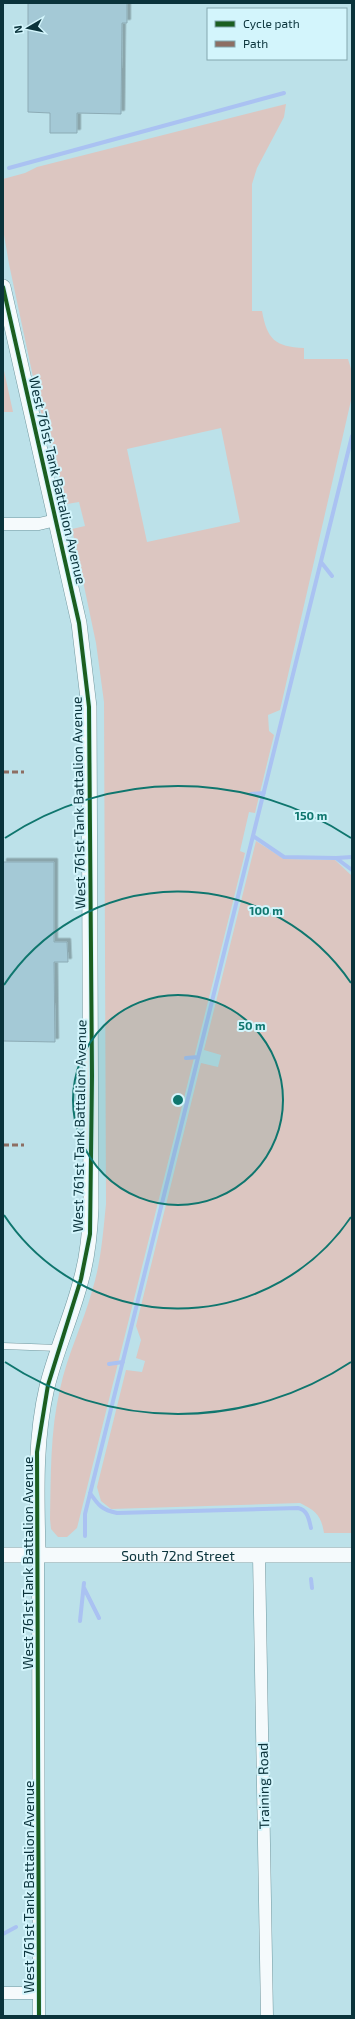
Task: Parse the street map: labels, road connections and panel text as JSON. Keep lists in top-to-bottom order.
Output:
{
  "streets": {
    "street": ["West 761st Tank Battalion Avenue", "South 72nd Street", "Training Road"]
  },
  "crossings": [
    ["West 761st Tank Battalion Avenue", "South 72nd Street"],
    ["South 72nd Street", "Training Road"]
  ],
  "legend": ["Cycle path", "Path"],
  "north": "left",
  "rings": ["150 m", "100 m", "50 m"]
}
